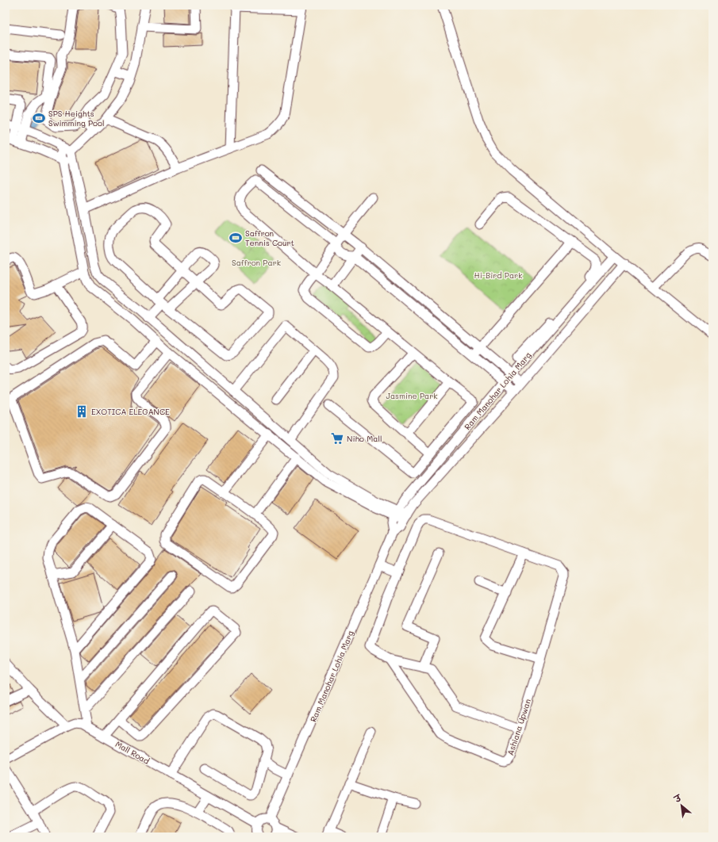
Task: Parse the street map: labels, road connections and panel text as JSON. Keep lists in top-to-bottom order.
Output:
{
  "streets": {
    "street": ["Ram Manohar Lohia Marg", "Ashiana Upwan", "Mall Road"]
  },
  "parks": ["Saffron Park", "Hi-Bird Park", "Jasmine Park"],
  "places": {
    "sports": ["SPS Heights Swimming Pool", "Saffron Tennis Court"],
    "building": ["EXOTICA ELEGANCE"],
    "supermarket": ["Niho Mall"]
  },
  "north": "top left"
}
